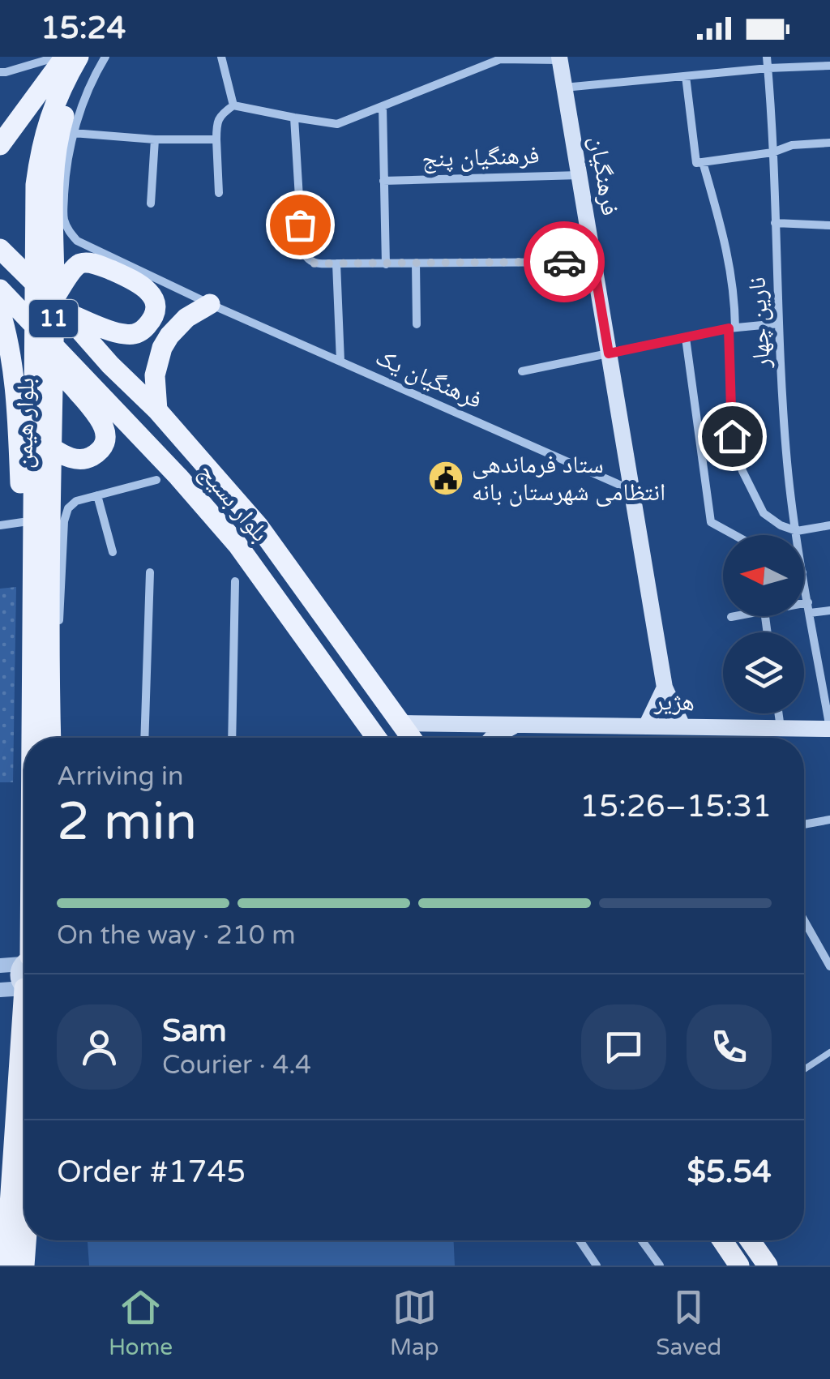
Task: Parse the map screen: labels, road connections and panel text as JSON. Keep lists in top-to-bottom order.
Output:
{
  "streets": {
    "main road": [
      "فرهنگیان",
      "11",
      "بلوار هیمن",
      "بلوار بسیج",
      "هژیر"
    ],
    "street": ["فرهنگیان پنج", "نارین چهار", "فرهنگیان یک"]
  },
  "crossings": [
    ["فرهنگیان پنج", "فرهنگیان"],
    ["فرهنگیان", "فرهنگیان یک"],
    ["فرهنگیان", "هژیر"],
    ["11", "بلوار هیمن"],
    ["11", "بلوار بسیج"],
    ["نارین چهار", "هژیر"],
    ["بلوار هیمن", "بلوار بسیج"],
    ["بلوار بسیج", "هژیر"]
  ],
  "places": {
    "public building": ["ستاد فرماندهی انتظامی شهرستان بانه"]
  },
  "north": "left",
  "page": {
    "status": "15:24",
    "heading": ["2 min", "Arriving in", "15:26–15:31"],
    "panel": [
      "Sam",
      "Courier · 4.4",
      "Order #1745",
      "$5.54"
    ],
    "bar": "On the way · 210 m",
    "tabs": ["Home", "Map", "Saved"]
  }
}
